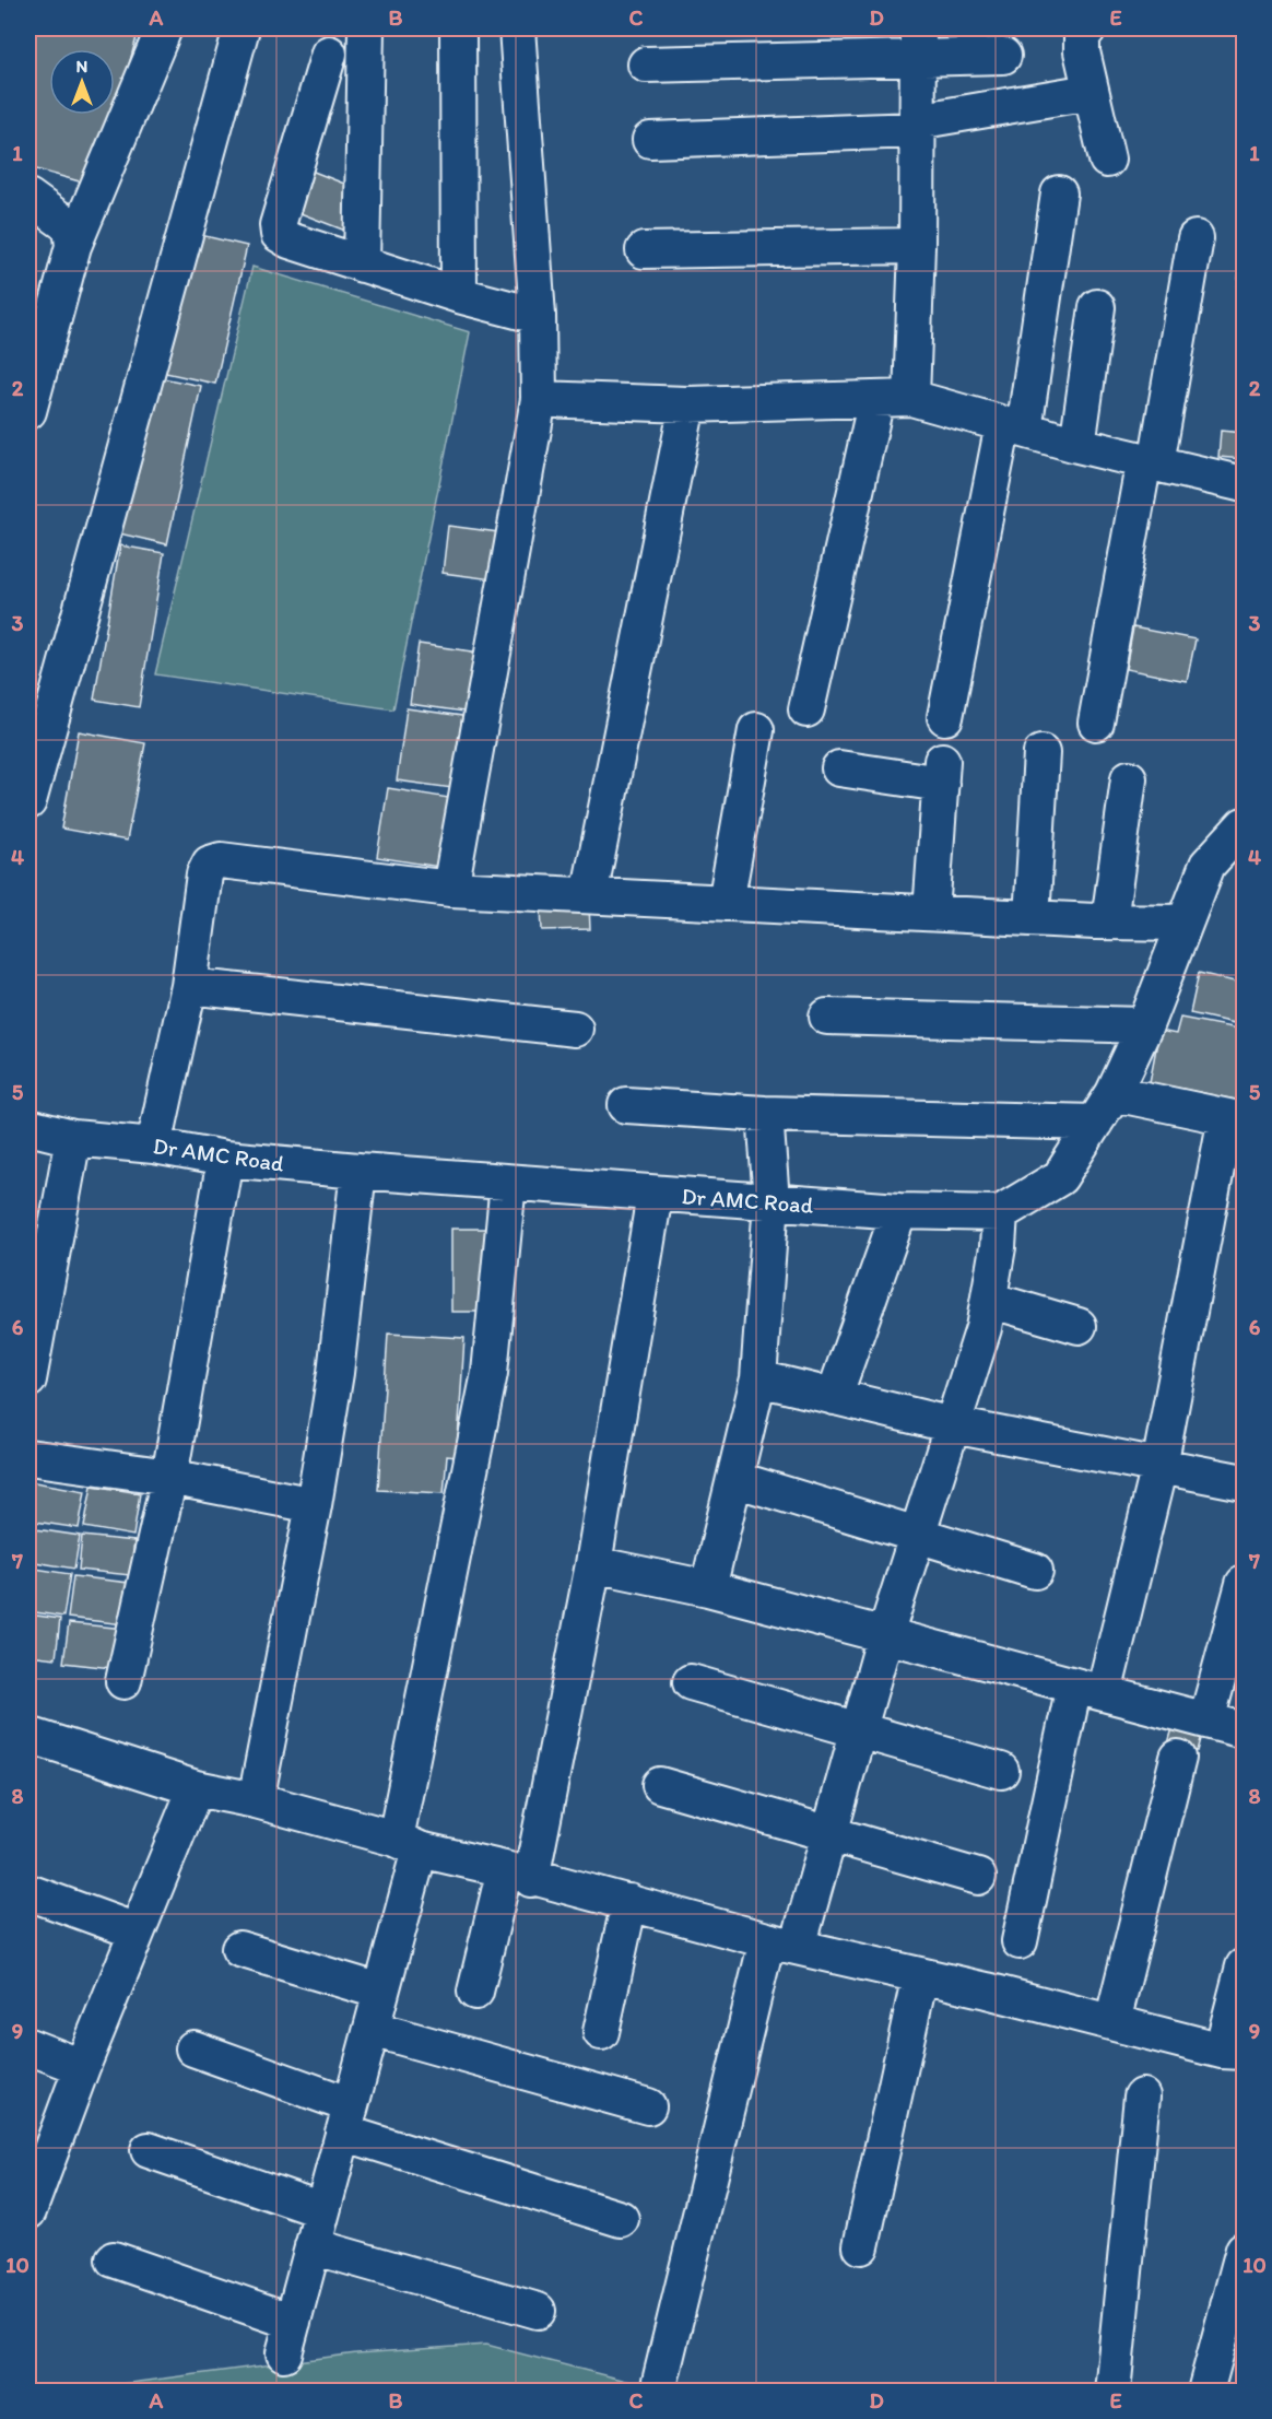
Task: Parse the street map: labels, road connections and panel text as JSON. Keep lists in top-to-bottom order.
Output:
{
  "streets": {
    "street": ["Dr AMC Road"]
  },
  "north": "top",
  "grid": {
    "columns": [
      "A",
      "B",
      "C",
      "D",
      "E"
    ],
    "rows": [
      "1",
      "2",
      "3",
      "4",
      "5",
      "6",
      "7",
      "8",
      "9",
      "10"
    ]
  }
}
